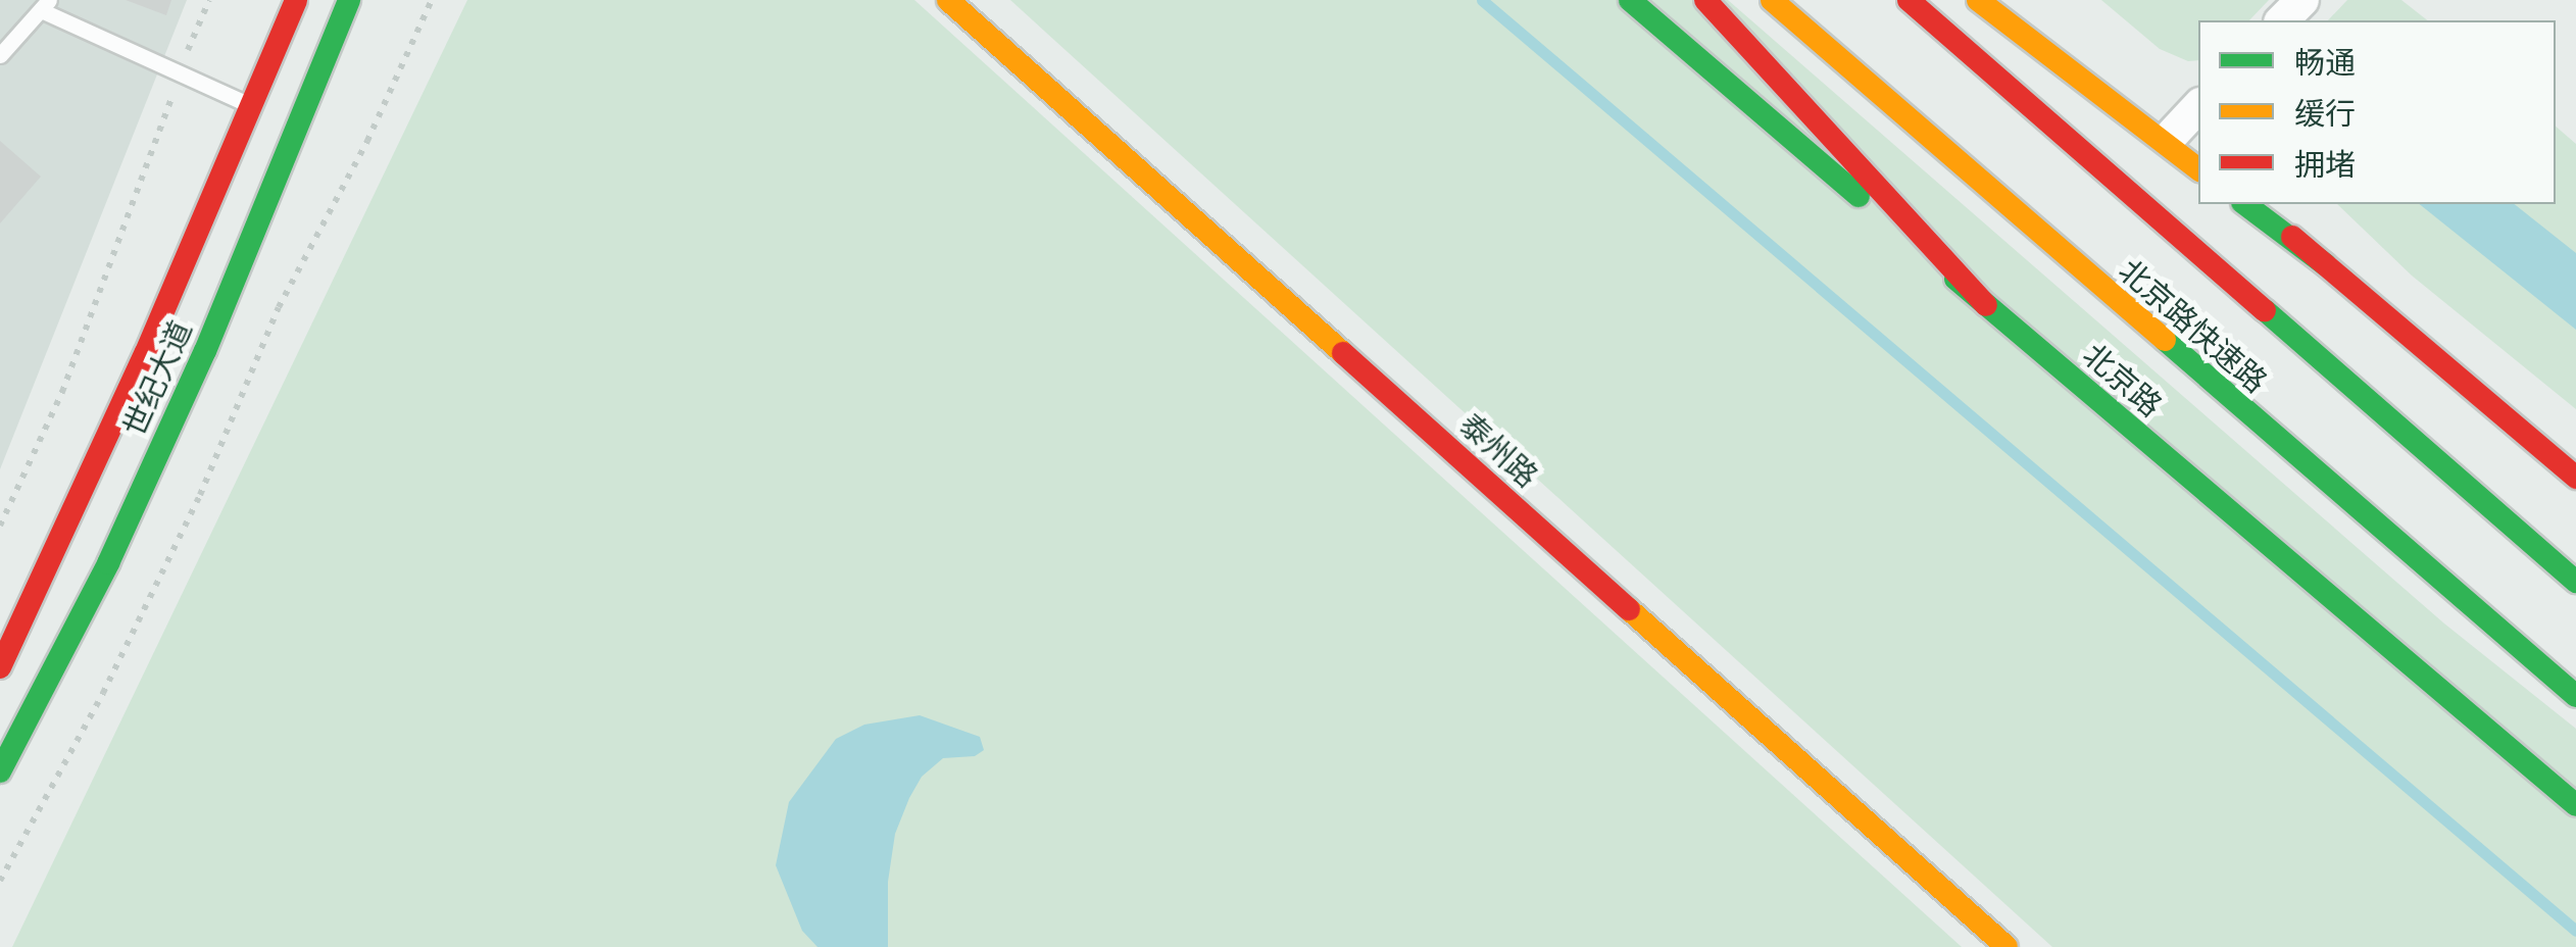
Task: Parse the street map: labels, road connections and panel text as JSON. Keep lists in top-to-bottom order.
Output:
{
  "streets": {
    "main road": [
      "北京路快速路",
      "世纪大道",
      "北京路",
      "泰州路"
    ]
  },
  "legend": ["畅通", "缓行", "拥堵"]
}
